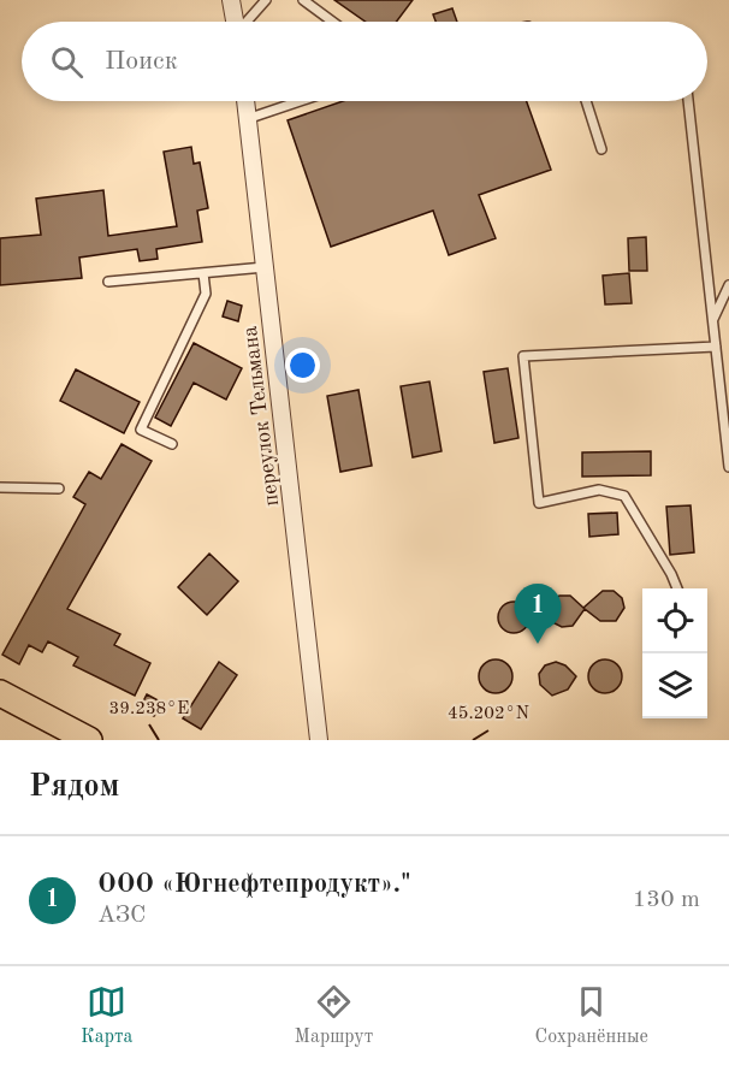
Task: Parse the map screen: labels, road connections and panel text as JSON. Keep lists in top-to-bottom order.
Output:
{
  "streets": {
    "street": ["переулок Тельмана"]
  },
  "page": {
    "search": "Поиск",
    "pins": "1",
    "heading": "Рядом",
    "list": [
      {
        "mark": "1",
        "name": "ООО «Югнефтепродукт».\"",
        "note": "АЗС",
        "value": "130 m"
      }
    ],
    "nav": ["Карта", "Маршрут", "Сохранённые"]
  },
  "coordinates": ["39.238°E", "45.202°N"]
}
